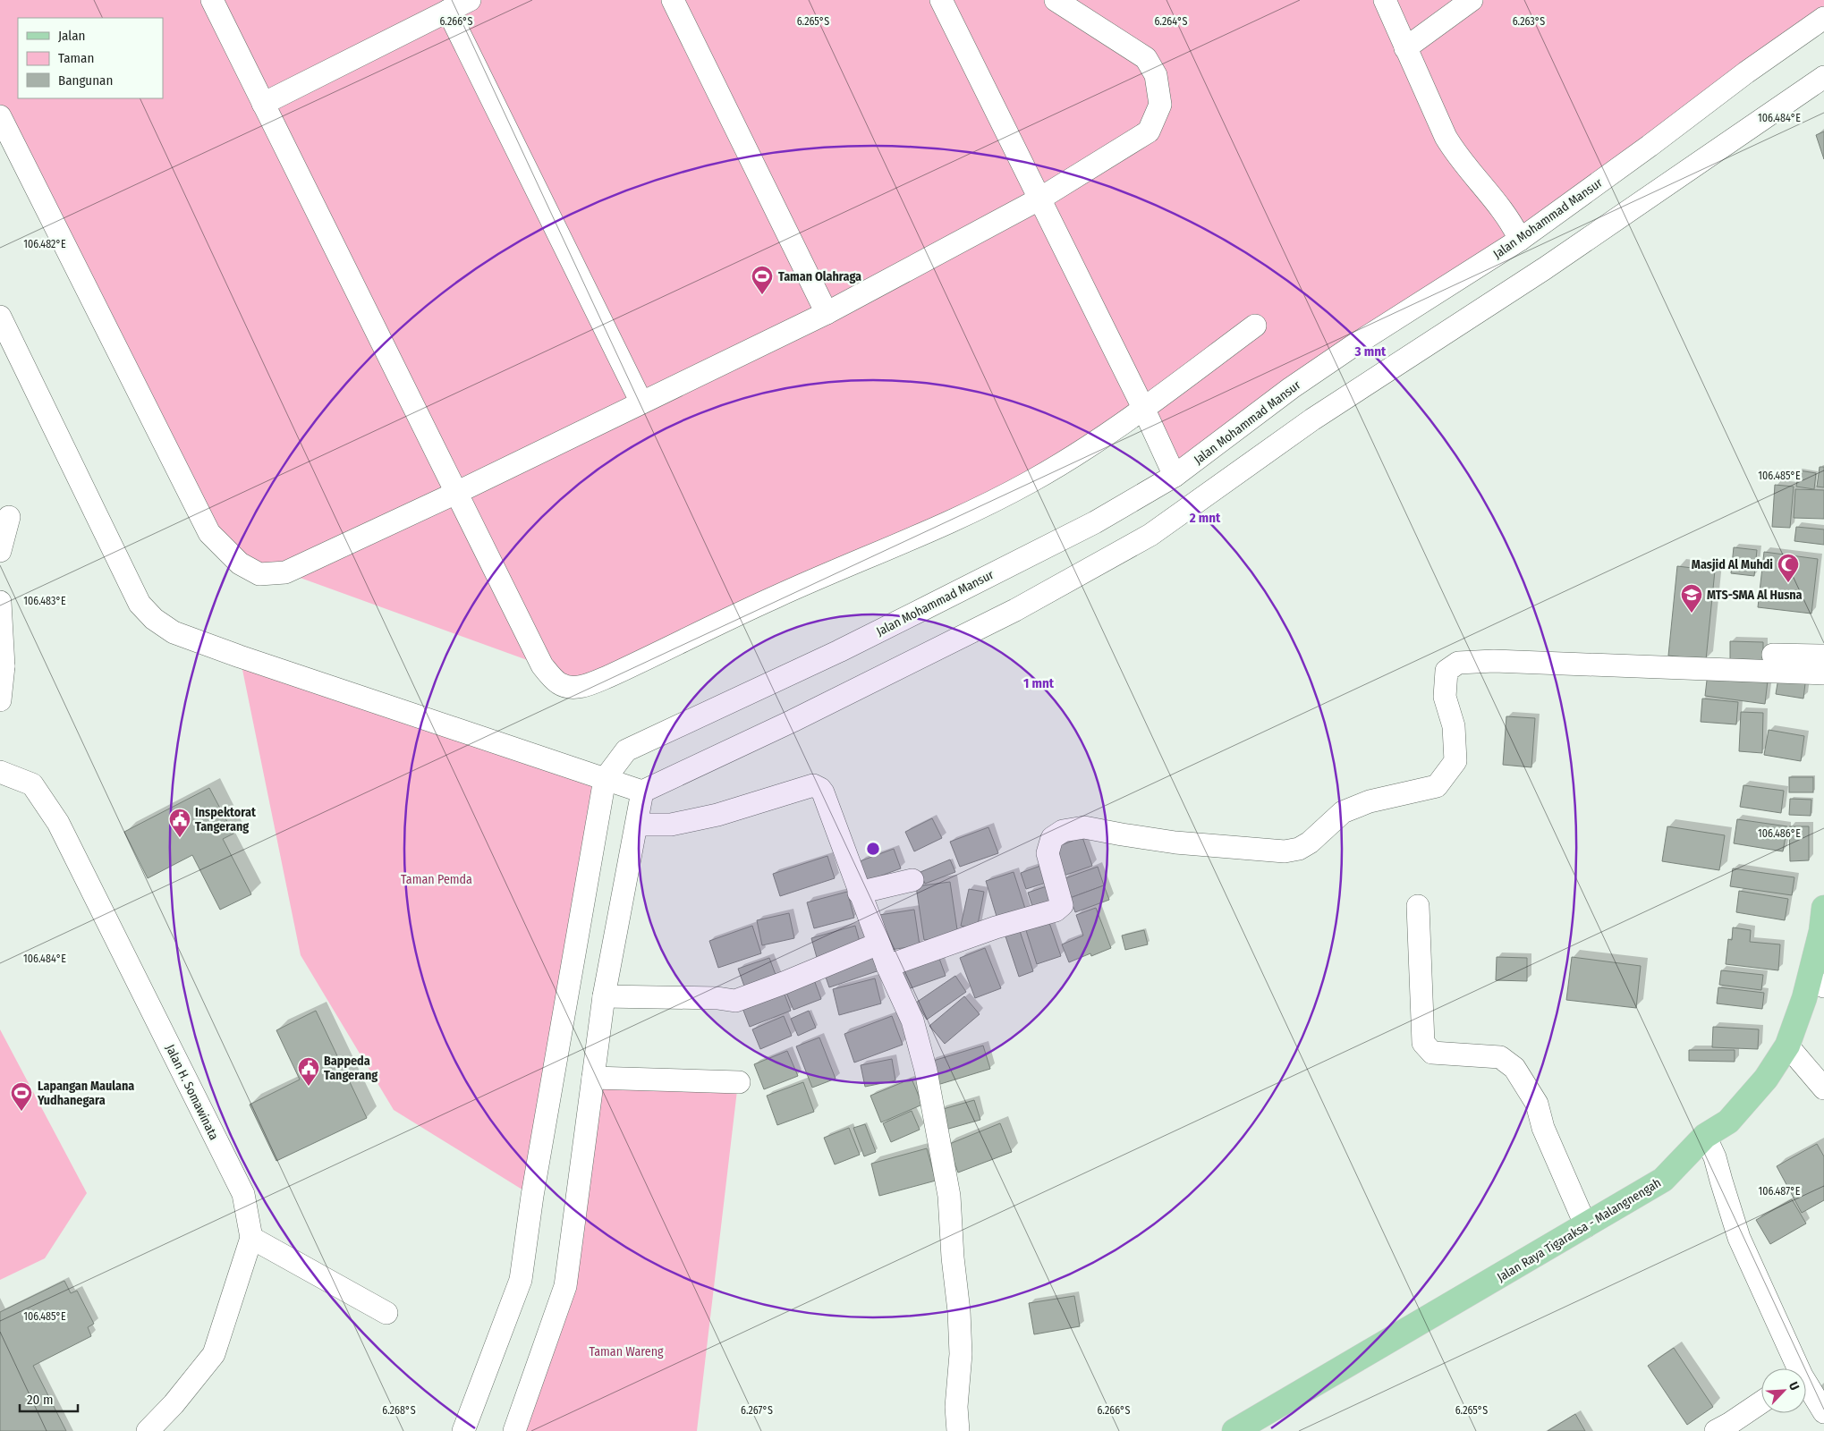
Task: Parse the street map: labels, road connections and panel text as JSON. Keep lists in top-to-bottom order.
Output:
{
  "streets": {
    "main road": ["Jalan Raya Tigaraksa - Malangnengah"],
    "street": ["Jalan Mohammad Mansur", "Jalan H. Somawinata"]
  },
  "parks": ["Taman Pemda", "Taman Wareng"],
  "places": {
    "sports": ["Taman Olahraga", "Lapangan Maulana Yudhanegara"],
    "mosque": ["Masjid Al Muhdi"],
    "school or university": ["MTS-SMA Al Husna"],
    "public building": ["Inspektorat Tangerang", "Bappeda Tangerang"]
  },
  "legend": ["Jalan", "Taman", "Bangunan"],
  "scale_bar": "20 m",
  "north": "top right",
  "coordinates": [
    "6.266°S",
    "6.265°S",
    "6.264°S",
    "6.263°S",
    "106.484°E",
    "106.482°E",
    "106.485°E",
    "106.483°E",
    "106.486°E",
    "106.487°E",
    "6.268°S",
    "6.267°S"
  ],
  "rings": ["3 mnt", "2 mnt", "1 mnt"]
}
